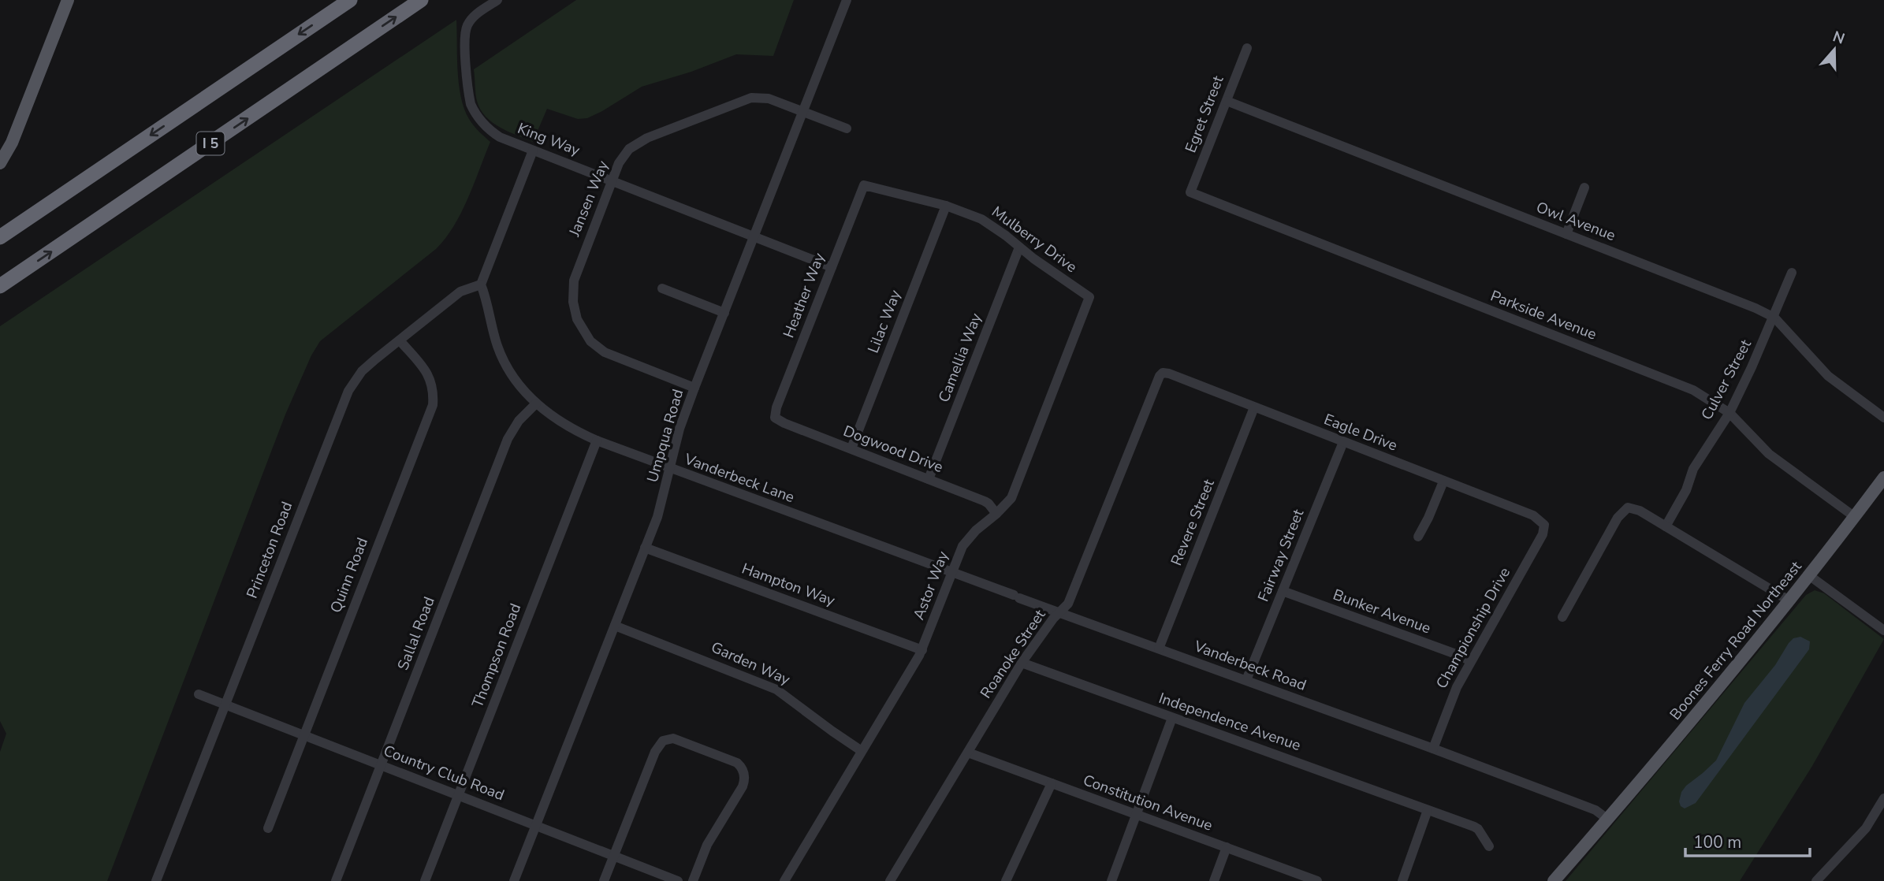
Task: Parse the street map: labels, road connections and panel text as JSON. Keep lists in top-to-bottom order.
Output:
{
  "streets": {
    "highway": ["I 5"],
    "main road": ["Boones Ferry Road Northeast"],
    "street": [
      "Egret Street",
      "King Way",
      "Jansen Way",
      "Owl Avenue",
      "Mulberry Drive",
      "Heather Way",
      "Parkside Avenue",
      "Lilac Way",
      "Camellia Way",
      "Culver Street",
      "Eagle Drive",
      "Umpqua Road",
      "Dogwood Drive",
      "Vanderbeck Lane",
      "Revere Street",
      "Princeton Road",
      "Fairway Street",
      "Quinn Road",
      "Hampton Way",
      "Astor Way",
      "Bunker Avenue",
      "Championship Drive",
      "Sallal Road",
      "Roanoke Street",
      "Thompson Road",
      "Garden Way",
      "Vanderbeck Road",
      "Independence Avenue",
      "Country Club Road",
      "Constitution Avenue"
    ]
  },
  "crossings": [
    ["Egret Street", "Owl Avenue"],
    ["Egret Street", "Parkside Avenue"],
    ["King Way", "Jansen Way"],
    ["King Way", "Heather Way"],
    ["King Way", "Umpqua Road"],
    ["Jansen Way", "Umpqua Road"],
    ["Owl Avenue", "Culver Street"],
    ["Mulberry Drive", "Heather Way"],
    ["Mulberry Drive", "Lilac Way"],
    ["Mulberry Drive", "Camellia Way"],
    ["Mulberry Drive", "Astor Way"],
    ["Heather Way", "Dogwood Drive"],
    ["Parkside Avenue", "Culver Street"],
    ["Parkside Avenue", "Boones Ferry Road Northeast"],
    ["Lilac Way", "Dogwood Drive"],
    ["Camellia Way", "Dogwood Drive"],
    ["Eagle Drive", "Revere Street"],
    ["Eagle Drive", "Fairway Street"],
    ["Eagle Drive", "Championship Drive"],
    ["Eagle Drive", "Roanoke Street"],
    ["Umpqua Road", "Vanderbeck Lane"],
    ["Umpqua Road", "Hampton Way"],
    ["Umpqua Road", "Garden Way"],
    ["Umpqua Road", "Country Club Road"],
    ["Dogwood Drive", "Astor Way"],
    ["Vanderbeck Lane", "Princeton Road"],
    ["Vanderbeck Lane", "Astor Way"],
    ["Vanderbeck Lane", "Sallal Road"],
    ["Vanderbeck Lane", "Thompson Road"],
    ["Vanderbeck Lane", "Vanderbeck Road"],
    ["Revere Street", "Vanderbeck Road"],
    ["Princeton Road", "Quinn Road"],
    ["Princeton Road", "Country Club Road"],
    ["Fairway Street", "Bunker Avenue"],
    ["Fairway Street", "Vanderbeck Road"],
    ["Quinn Road", "Country Club Road"],
    ["Hampton Way", "Astor Way"],
    ["Astor Way", "Garden Way"],
    ["Bunker Avenue", "Championship Drive"],
    ["Championship Drive", "Vanderbeck Road"],
    ["Sallal Road", "Country Club Road"],
    ["Boones Ferry Road Northeast", "Vanderbeck Road"],
    ["Roanoke Street", "Vanderbeck Road"],
    ["Roanoke Street", "Independence Avenue"],
    ["Roanoke Street", "Constitution Avenue"],
    ["Thompson Road", "Country Club Road"]
  ],
  "scale_bar": "100 m",
  "north": "top"
}
